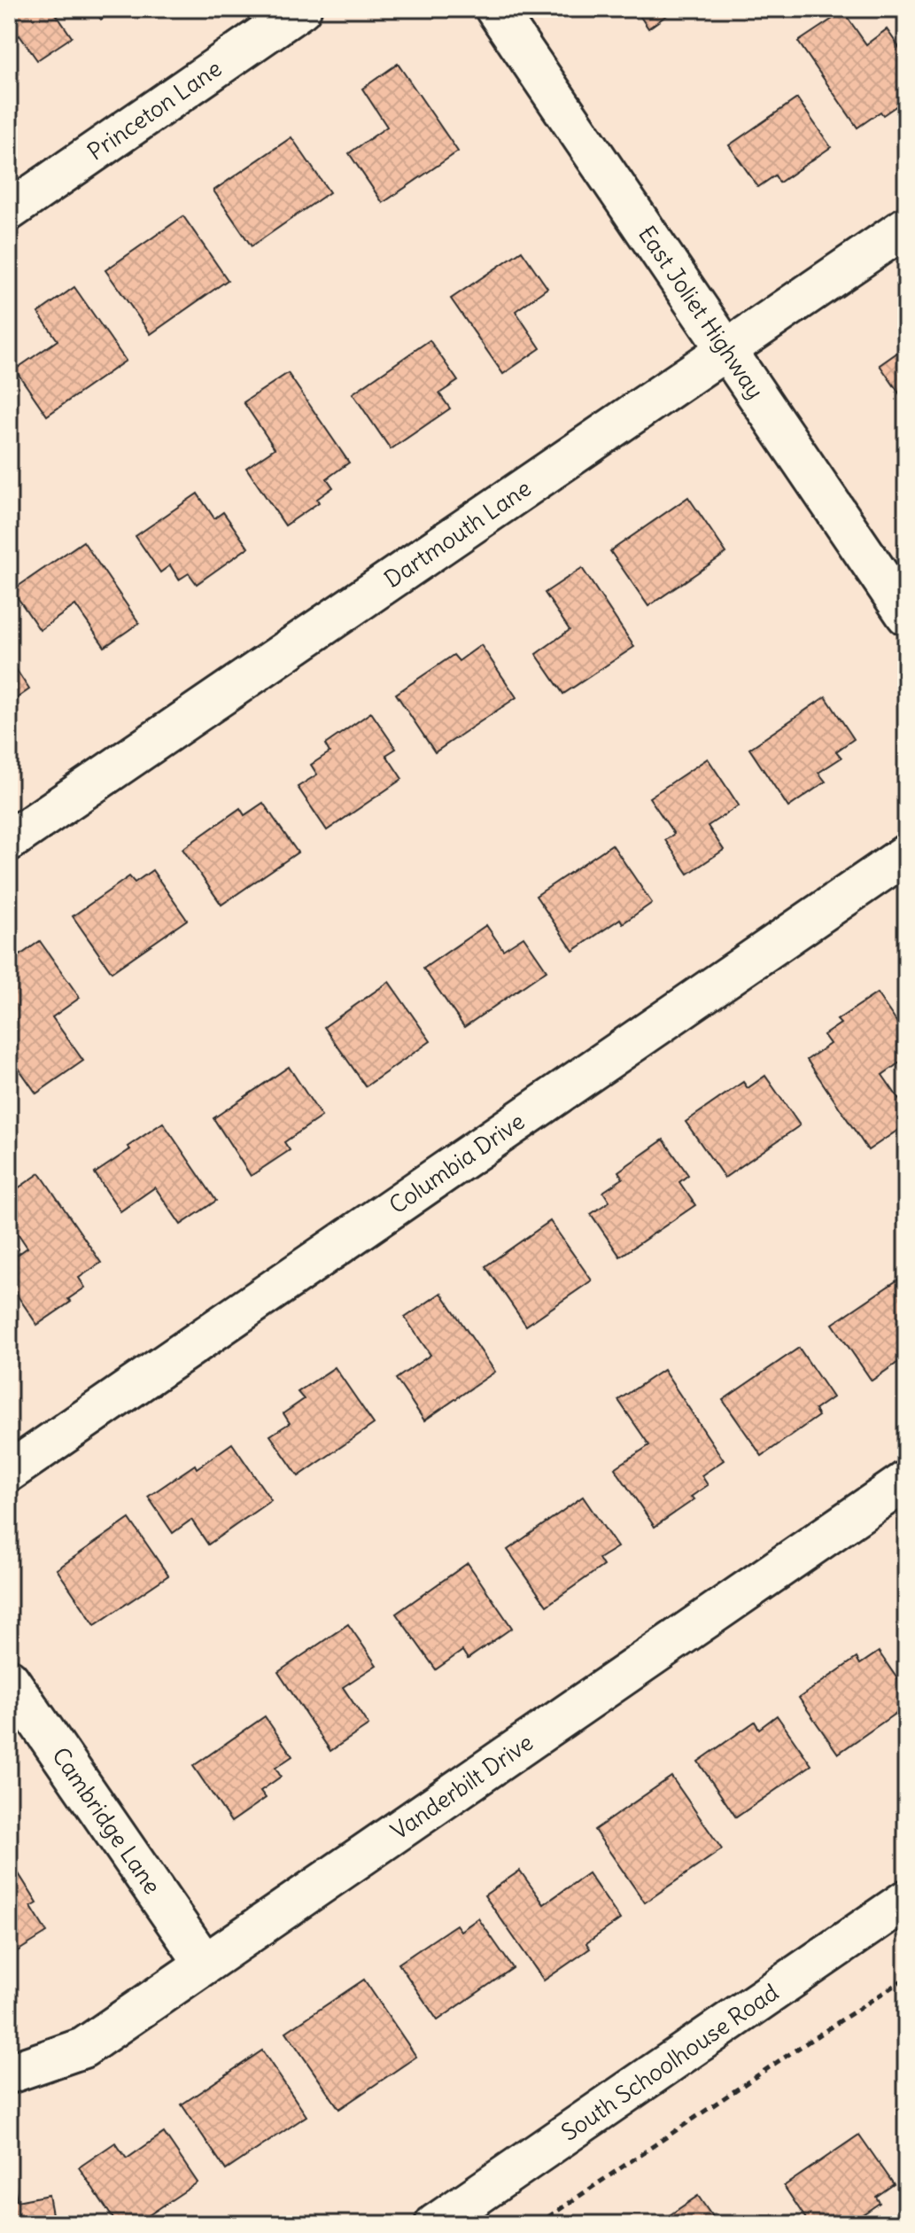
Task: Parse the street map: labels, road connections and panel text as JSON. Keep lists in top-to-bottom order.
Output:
{
  "streets": {
    "street": [
      "Princeton Lane",
      "East Joliet Highway",
      "Dartmouth Lane",
      "Columbia Drive",
      "Vanderbilt Drive",
      "Cambridge Lane",
      "South Schoolhouse Road"
    ]
  },
  "crossings": [
    ["East Joliet Highway", "Dartmouth Lane"],
    ["Vanderbilt Drive", "Cambridge Lane"]
  ]
}
